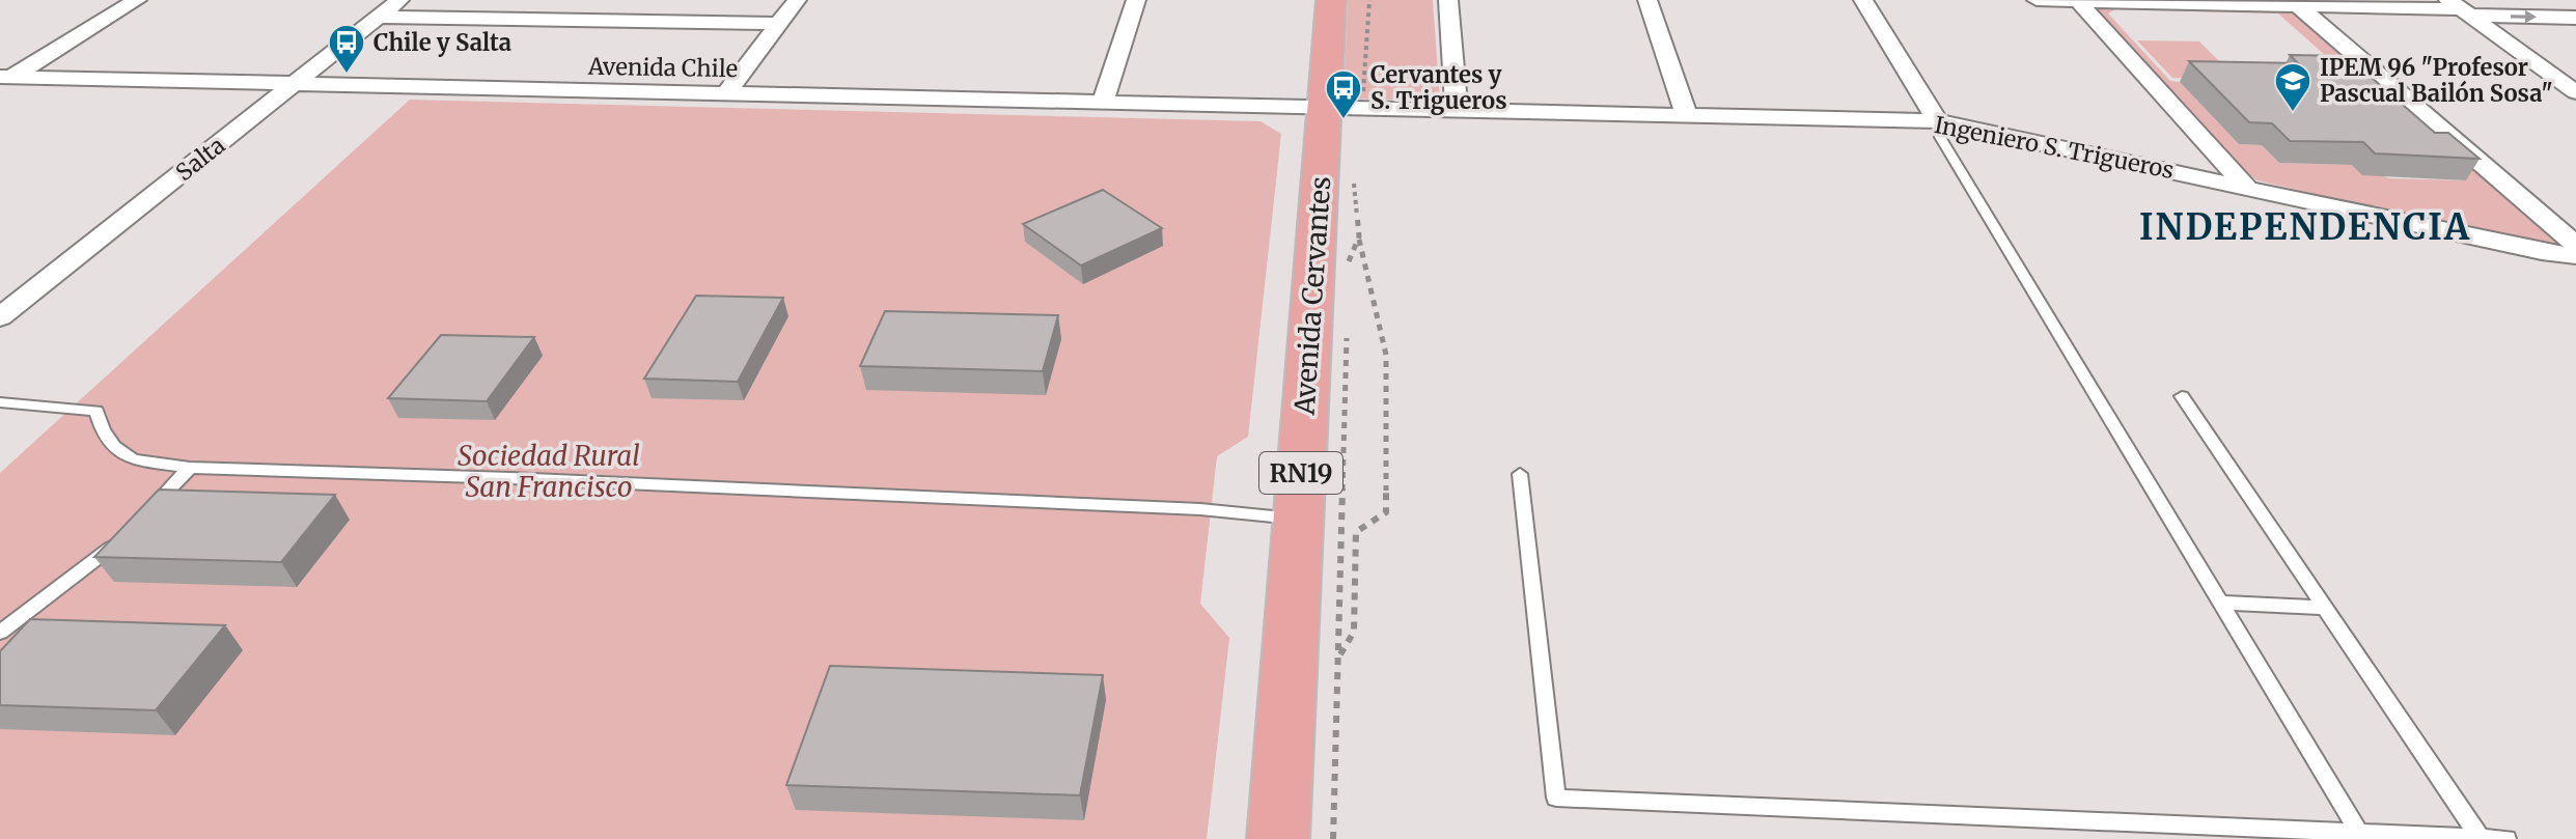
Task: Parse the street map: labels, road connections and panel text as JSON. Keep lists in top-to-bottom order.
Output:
{
  "streets": {
    "main road": ["Avenida Cervantes", "RN19"],
    "street": ["Avenida Chile", "Ingeniero S. Trigueros", "Salta"]
  },
  "crossings": [
    ["Avenida Chile", "Ingeniero S. Trigueros"],
    ["Avenida Chile", "Salta"],
    ["Avenida Chile", "Avenida Cervantes"],
    ["Ingeniero S. Trigueros", "Avenida Cervantes"]
  ],
  "districts": ["INDEPENDENCIA"],
  "parks": ["Sociedad Rural San Francisco"],
  "places": {
    "bus stop": ["Chile y Salta", "Cervantes y S. Trigueros"],
    "school or university": ["IPEM 96 \"Profesor Pascual Bailón Sosa\""]
  }
}
